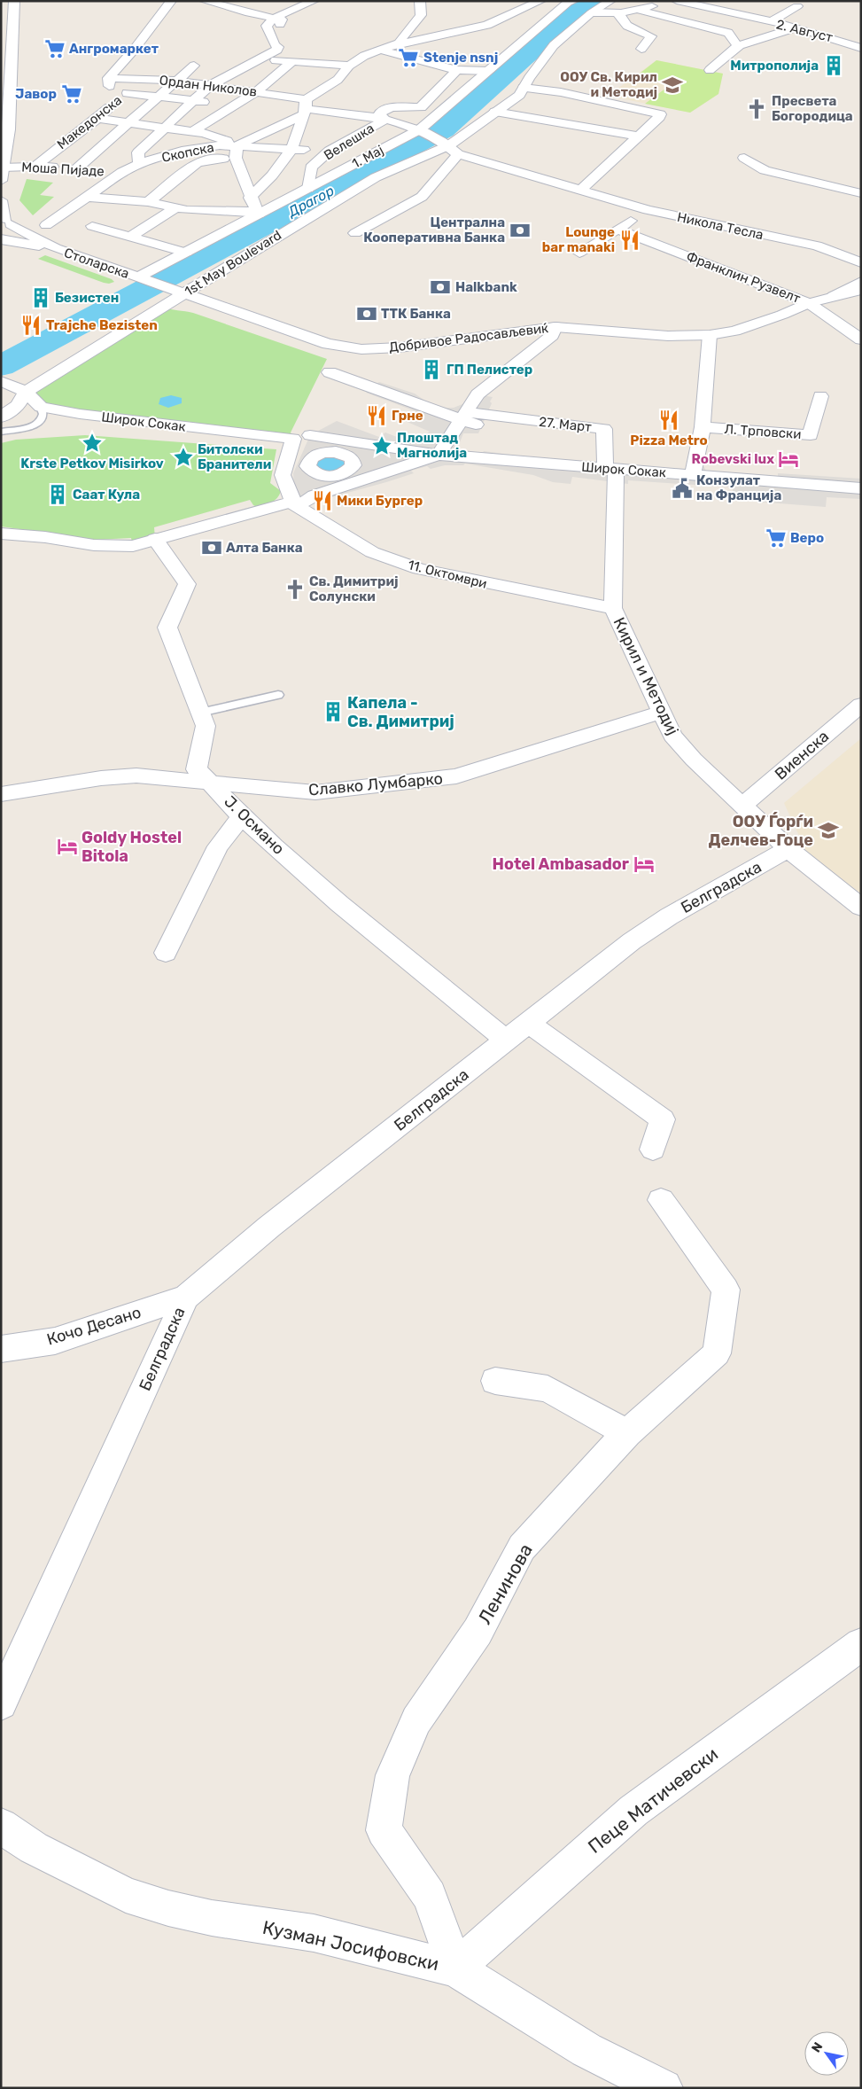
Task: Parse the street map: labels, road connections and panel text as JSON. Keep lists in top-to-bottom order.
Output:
{
  "streets": {
    "street": [
      "2. Август",
      "Ордан Николов",
      "Македонска",
      "Велешка",
      "Скопска",
      "1. Мај",
      "Моша Пијаде",
      "Никола Тесла",
      "Столарска",
      "1st May Boulevard",
      "Франклин Рузвелт",
      "Добривое Радосављевиќ",
      "Широк Сокак",
      "27. Март",
      "Л. Трповски",
      "11. Октомври",
      "Кирил и Методиј",
      "Виенска",
      "Славко Лумбарко",
      "Ј. Османо",
      "Белградска",
      "Кочо Десано",
      "Ленинова",
      "Пеце Матичевски",
      "Кузман Јосифовски"
    ]
  },
  "crossings": [
    ["Ордан Николов", "Македонска"],
    ["Ордан Николов", "Велешка"],
    ["Ордан Николов", "Скопска"],
    ["Ордан Николов", "1. Мај"],
    ["Ордан Николов", "Никола Тесла"],
    ["Ордан Николов", "1st May Boulevard"],
    ["Македонска", "Моша Пијаде"],
    ["Велешка", "Скопска"],
    ["Велешка", "1. Мај"],
    ["1. Мај", "Столарска"],
    ["Никола Тесла", "1st May Boulevard"],
    ["Столарска", "1st May Boulevard"],
    ["Столарска", "Добривое Радосављевиќ"],
    ["1st May Boulevard", "Добривое Радосављевиќ"],
    ["Франклин Рузвелт", "Добривое Радосављевиќ"],
    ["Добривое Радосављевиќ", "Л. Трповски"],
    ["Широк Сокак", "27. Март"],
    ["Широк Сокак", "Л. Трповски"],
    ["Широк Сокак", "11. Октомври"],
    ["Широк Сокак", "Кирил и Методиј"],
    ["27. Март", "Кирил и Методиј"],
    ["11. Октомври", "Кирил и Методиј"],
    ["Кирил и Методиј", "Виенска"],
    ["Кирил и Методиј", "Славко Лумбарко"],
    ["Кирил и Методиј", "Белградска"],
    ["Славко Лумбарко", "Ј. Османо"],
    ["Ј. Османо", "Белградска"],
    ["Белградска", "Кочо Десано"],
    ["Ленинова", "Пеце Матичевски"],
    ["Ленинова", "Кузман Јосифовски"],
    ["Пеце Матичевски", "Кузман Јосифовски"]
  ],
  "water": ["Драгор"],
  "places": {
    "supermarket": [
      "Ангромаркет",
      "Stenje nsnj",
      "Јавор",
      "Веро"
    ],
    "building": [
      "Митрополија",
      "Безистен",
      "ГП Пелистер",
      "Саат Кула",
      "Капела - Св. Димитриј"
    ],
    "school or university": ["ООУ Св. Кирил и Методиј", "ООУ Ѓорѓи Делчев-Гоце"],
    "church": ["Пресвета Богородица", "Св. Димитриј Солунски"],
    "bank": [
      "Централна Кооперативна Банка",
      "Halkbank",
      "ТТК Банка",
      "Алта Банка"
    ],
    "restaurant": [
      "Lounge bar manaki",
      "Trajche Bezisten",
      "Грне",
      "Pizza Metro",
      "Мики Бургер"
    ],
    "place": ["Krste Petkov Misirkov", "Плоштад Магнолија", "Битолски Бранители"],
    "hotel": ["Robevski lux", "Goldy Hostel Bitola", "Hotel Ambasador"],
    "public building": ["Конзулат на Франција"]
  },
  "north": "top left"
}
